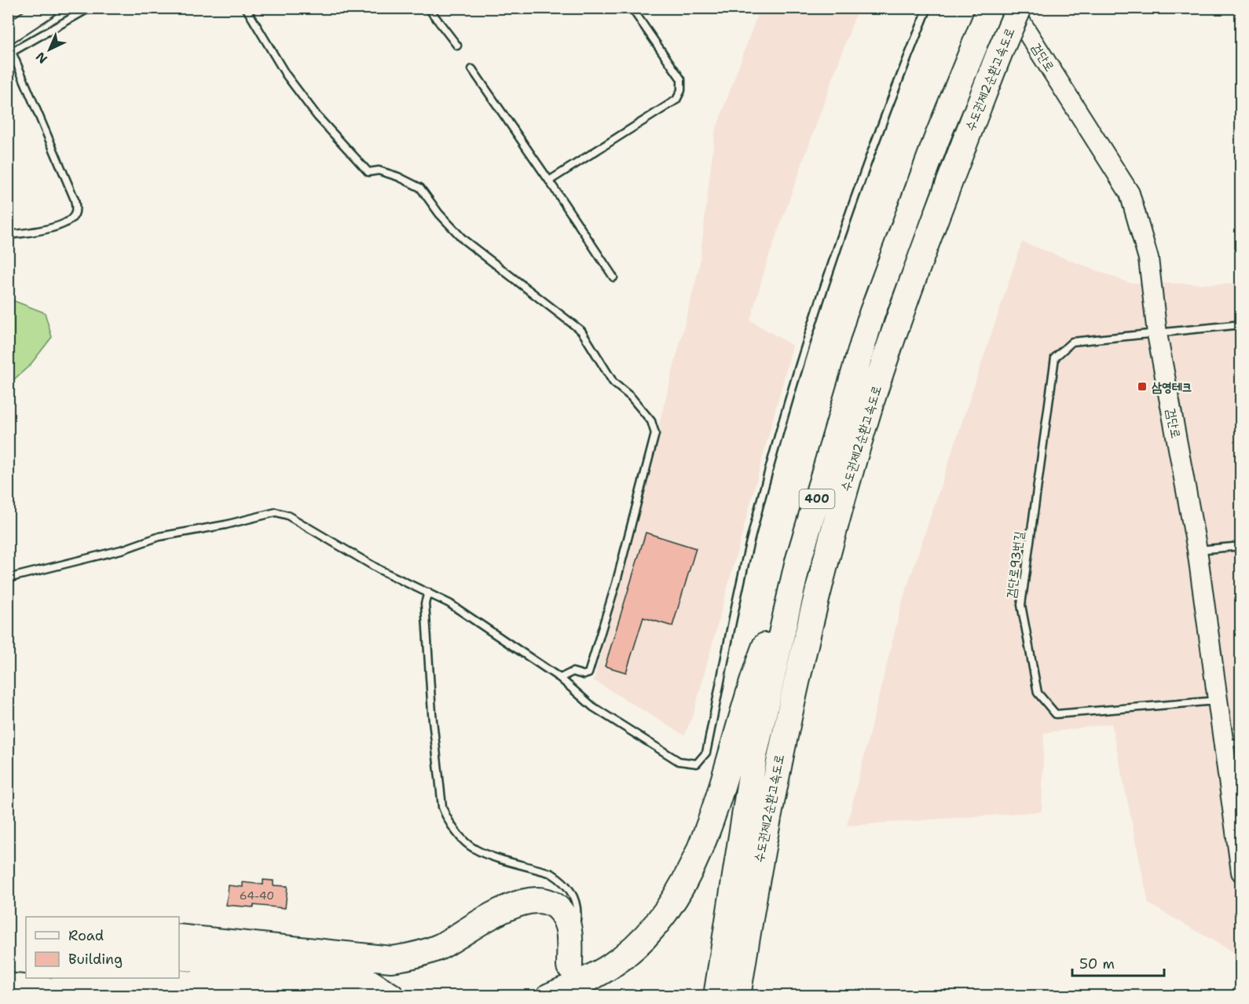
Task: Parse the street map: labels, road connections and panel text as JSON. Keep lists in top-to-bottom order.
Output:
{
  "streets": {
    "highway": ["수도권제2순환고속도로", "400"],
    "main road": ["검단로"],
    "lane": ["검단로93번길"]
  },
  "crossings": [
    ["검단로", "검단로93번길"]
  ],
  "places": {
    "transit": ["삼영테크"]
  },
  "house_numbers": ["64-40"],
  "legend": ["Road", "Building"],
  "scale_bar": "50 m",
  "north": "bottom left"
}
